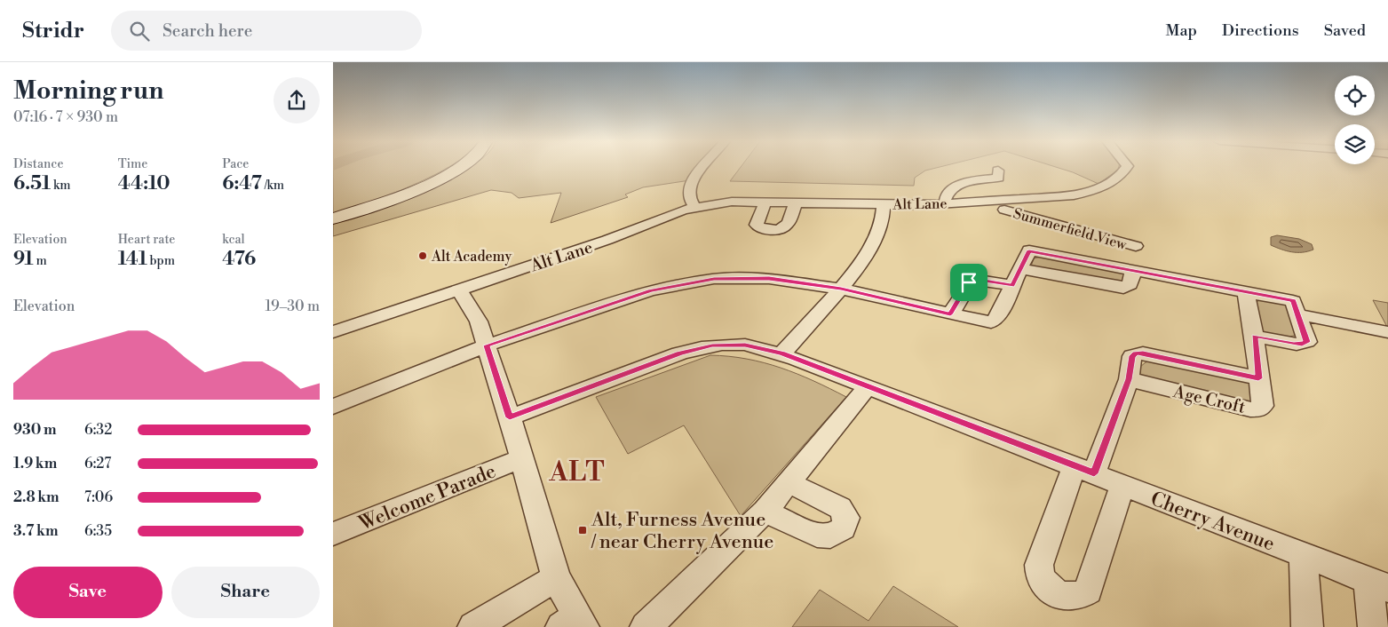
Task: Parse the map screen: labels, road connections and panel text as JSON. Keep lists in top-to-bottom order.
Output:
{
  "streets": {
    "street": [
      "Alt Lane",
      "Summerfield View",
      "Age Croft",
      "Welcome Parade",
      "Cherry Avenue"
    ]
  },
  "crossings": [
    ["Alt Lane", "Summerfield View"],
    ["Age Croft", "Cherry Avenue"]
  ],
  "districts": ["ALT"],
  "places": {
    "other": ["Alt Academy"],
    "transit": ["Alt, Furness Avenue / near Cherry Avenue"]
  },
  "page": {
    "header": "Stridr",
    "search": "Search here",
    "nav": ["Map", "Directions", "Saved"],
    "heading": ["Morning run", "07:16 · 7 × 930 m"],
    "stats": [
      ["Distance", "6.51 km"],
      ["Time", "44:10"],
      ["Pace", "6:47 /km"],
      ["Elevation", "91 m"],
      ["Heart rate", "141 bpm"],
      ["kcal", "476"]
    ],
    "chart": ["Elevation", "19–30 m"],
    "list": [
      {
        "name": "930 m",
        "note": "6:32"
      },
      {
        "name": "1.9 km",
        "note": "6:27"
      },
      {
        "name": "2.8 km",
        "note": "7:06"
      },
      {
        "name": "3.7 km",
        "note": "6:35"
      }
    ],
    "buttons": ["Save", "Share"]
  }
}
